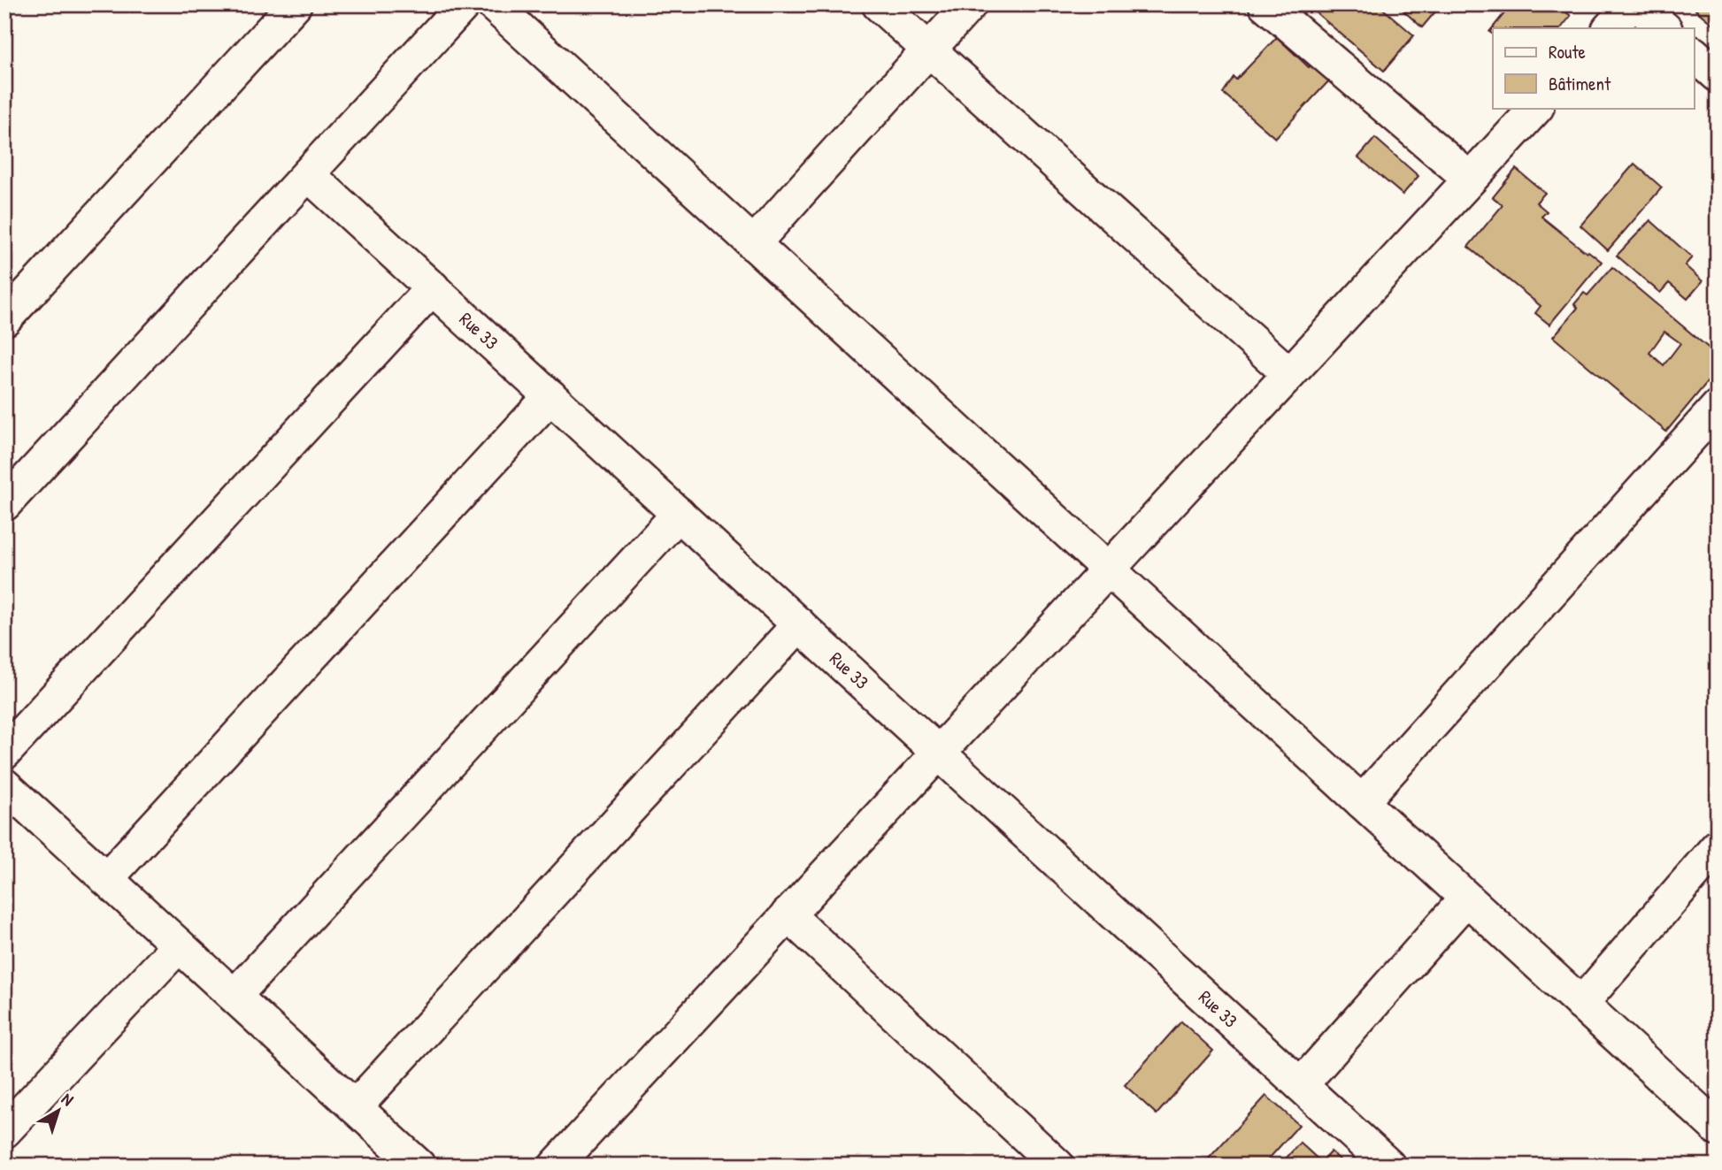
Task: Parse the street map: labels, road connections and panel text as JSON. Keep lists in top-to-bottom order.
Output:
{
  "streets": {
    "street": ["Rue 33"]
  },
  "legend": ["Route", "Bâtiment"],
  "north": "top right"
}
